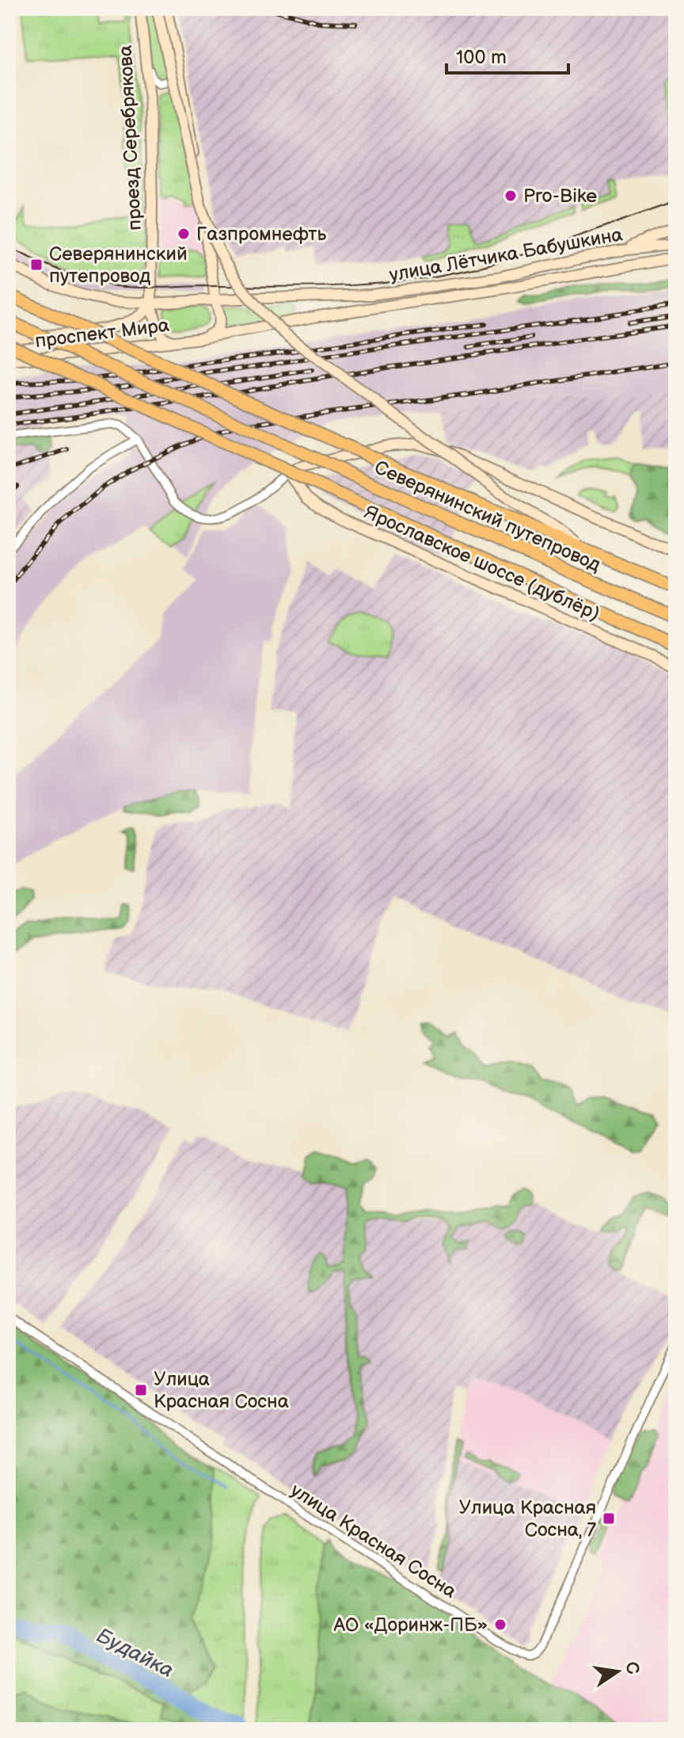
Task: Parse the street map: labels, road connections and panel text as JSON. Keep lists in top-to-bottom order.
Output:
{
  "streets": {
    "main road": [
      "проезд Серебрякова",
      "улица Лётчика Бабушкина",
      "проспект Мира",
      "Северянинский путепровод",
      "Ярославское шоссе (дублёр)"
    ],
    "street": ["улица Красная Сосна"]
  },
  "crossings": [
    ["проезд Серебрякова", "улица Лётчика Бабушкина"],
    ["проезд Серебрякова", "проспект Мира"],
    ["улица Лётчика Бабушкина", "проспект Мира"]
  ],
  "water": ["Будайка"],
  "places": {
    "other": ["Pro-Bike", "Газпромнефть", "АО «Доринж-ПБ»"],
    "transit": ["Северянинский путепровод", "Улица Красная Сосна", "Улица Красная Сосна, 7"]
  },
  "scale_bar": "100 m",
  "north": "right"
}
